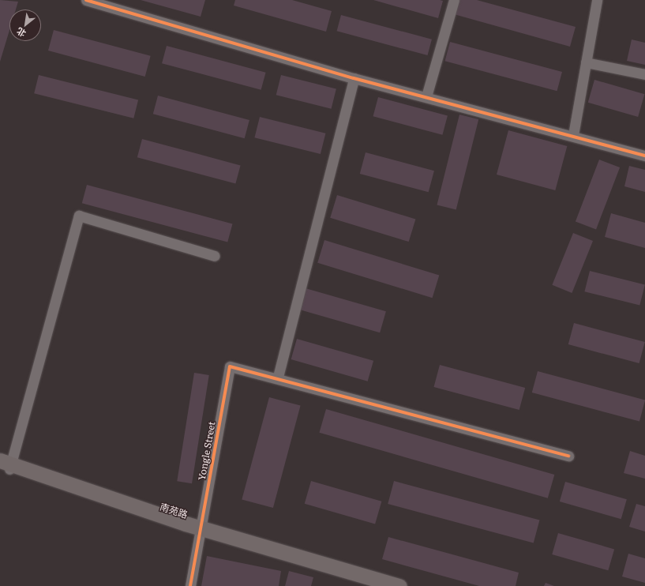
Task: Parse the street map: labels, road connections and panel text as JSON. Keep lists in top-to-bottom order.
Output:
{
  "streets": {
    "street": ["Yongle Street", "南苑路"]
  },
  "crossings": [
    ["Yongle Street", "南苑路"]
  ],
  "north": "bottom left"
}
